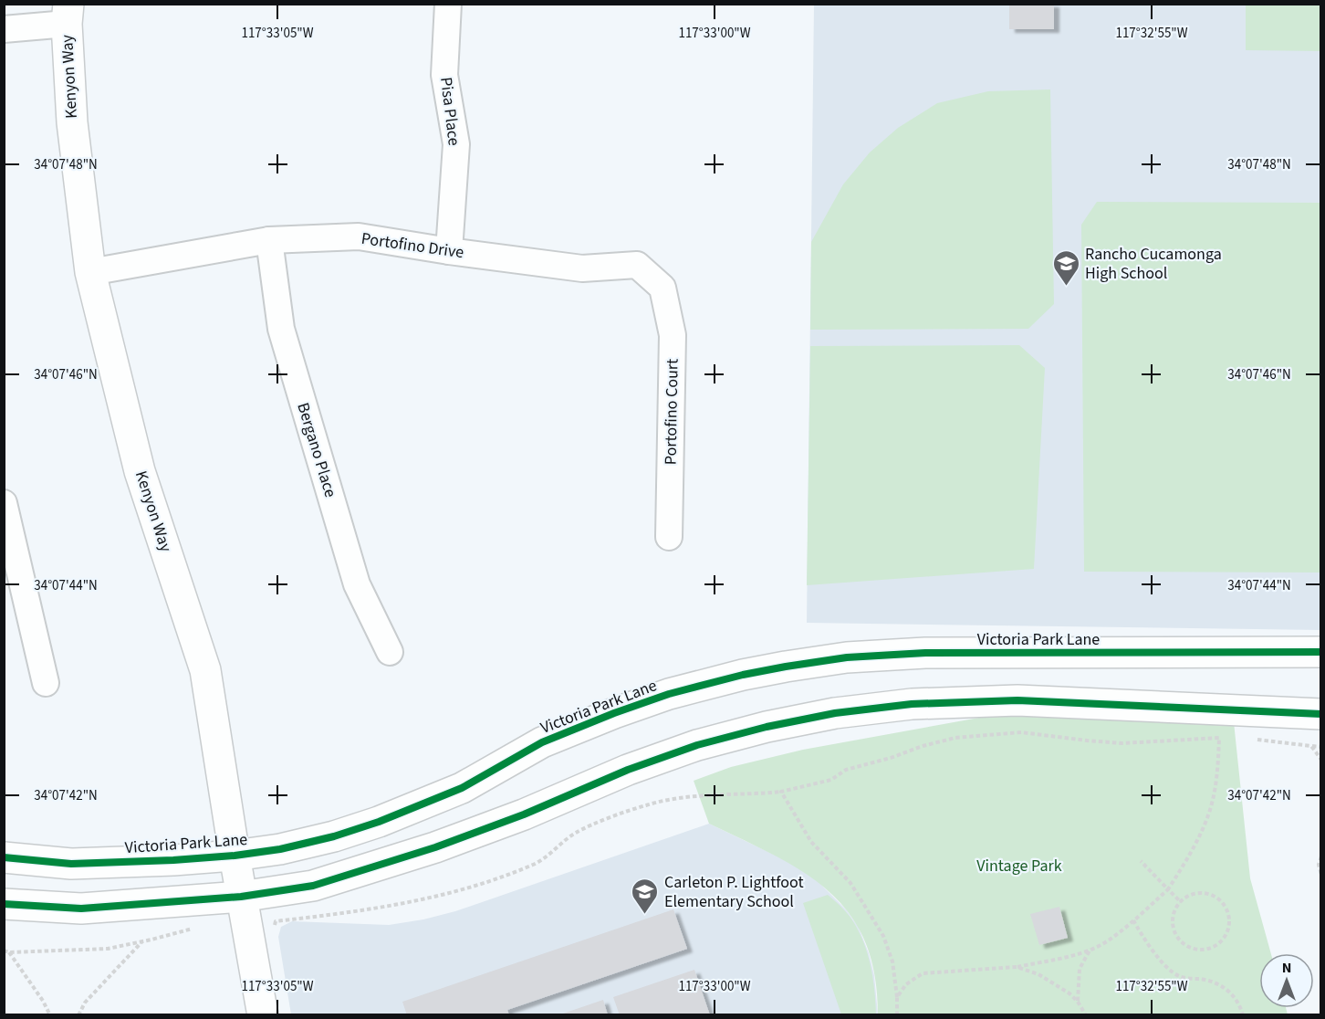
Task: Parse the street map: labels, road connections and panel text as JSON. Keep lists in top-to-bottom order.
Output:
{
  "streets": {
    "street": [
      "Kenyon Way",
      "Pisa Place",
      "Portofino Drive",
      "Portofino Court",
      "Bergano Place",
      "Victoria Park Lane"
    ]
  },
  "crossings": [
    ["Kenyon Way", "Portofino Drive"],
    ["Kenyon Way", "Victoria Park Lane"],
    ["Pisa Place", "Portofino Drive"],
    ["Portofino Drive", "Portofino Court"],
    ["Portofino Drive", "Bergano Place"]
  ],
  "parks": ["Vintage Park"],
  "places": {
    "school or university": ["Rancho Cucamonga High School", "Carleton P. Lightfoot Elementary School"]
  },
  "north": "top",
  "coordinates": [
    "117°33'05\"W",
    "117°33'00\"W",
    "117°32'55\"W",
    "34°07'48\"N",
    "34°07'46\"N",
    "34°07'44\"N",
    "34°07'42\"N"
  ]
}
